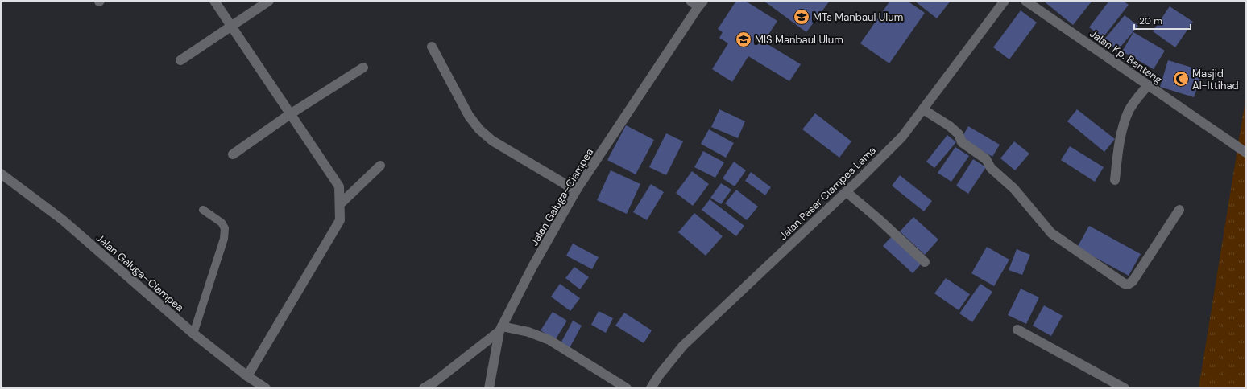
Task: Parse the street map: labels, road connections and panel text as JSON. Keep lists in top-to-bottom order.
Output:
{
  "streets": {
    "street": ["Jalan Kp. Benteng", "Jalan Pasar Ciampea Lama", "Jalan Galuga–Ciampea"]
  },
  "places": {
    "school or university": ["MTs Manbaul Ulum", "MIS Manbaul Ulum"],
    "mosque": ["Masjid Al-Ittihad"]
  },
  "scale_bar": "20 m"
}
